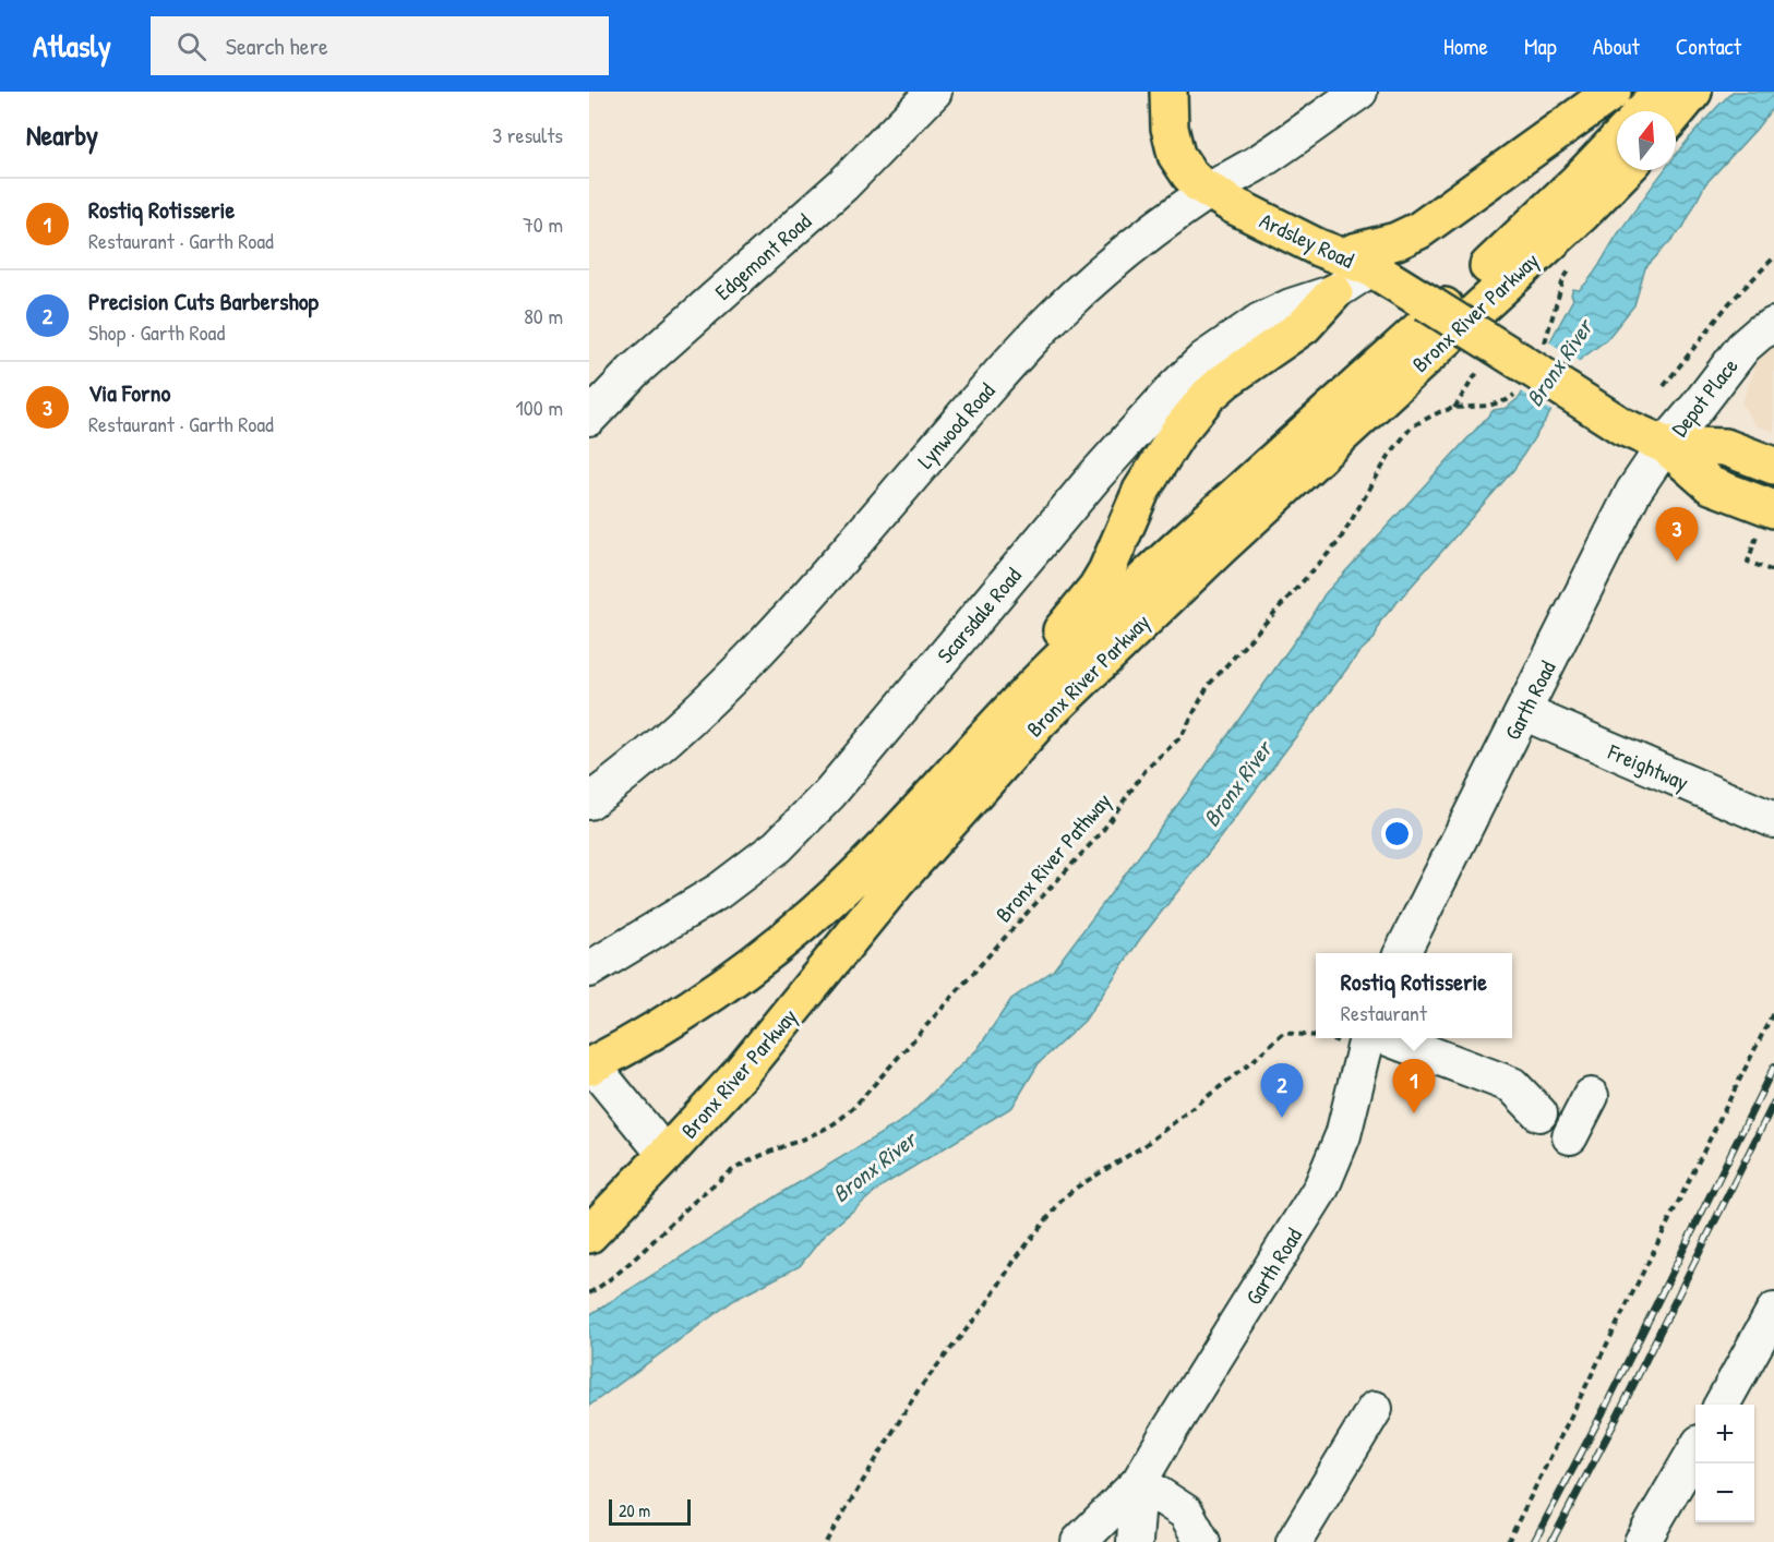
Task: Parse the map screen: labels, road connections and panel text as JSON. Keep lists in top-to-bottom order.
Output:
{
  "streets": {
    "main road": ["Ardsley Road", "Bronx River Parkway"],
    "street": [
      "Edgemont Road",
      "Depot Place",
      "Lynwood Road",
      "Scarsdale Road",
      "Garth Road",
      "Freightway"
    ],
    "path": ["Bronx River Pathway"]
  },
  "crossings": [
    ["Ardsley Road", "Depot Place"],
    ["Ardsley Road", "Lynwood Road"],
    ["Ardsley Road", "Scarsdale Road"],
    ["Ardsley Road", "Garth Road"],
    ["Depot Place", "Garth Road"],
    ["Garth Road", "Freightway"]
  ],
  "water": ["Bronx River"],
  "scale_bar": "20 m",
  "north": "top",
  "page": {
    "header": "Atlasly",
    "search": "Search here",
    "nav": [
      "Home",
      "Map",
      "About",
      "Contact"
    ],
    "heading": ["Nearby", "3 results"],
    "list": [
      {
        "mark": "1",
        "name": "Rostiq Rotisserie",
        "note": "Restaurant · Garth Road",
        "value": "70 m"
      },
      {
        "mark": "2",
        "name": "Precision Cuts Barbershop",
        "note": "Shop · Garth Road",
        "value": "80 m"
      },
      {
        "mark": "3",
        "name": "Via Forno",
        "note": "Restaurant · Garth Road",
        "value": "100 m"
      }
    ],
    "pins": ["3", "1", "2"],
    "popup": ["Rostiq Rotisserie", "Restaurant"],
    "map_buttons": ["+", "−"],
    "scale": "20 m"
  }
}
